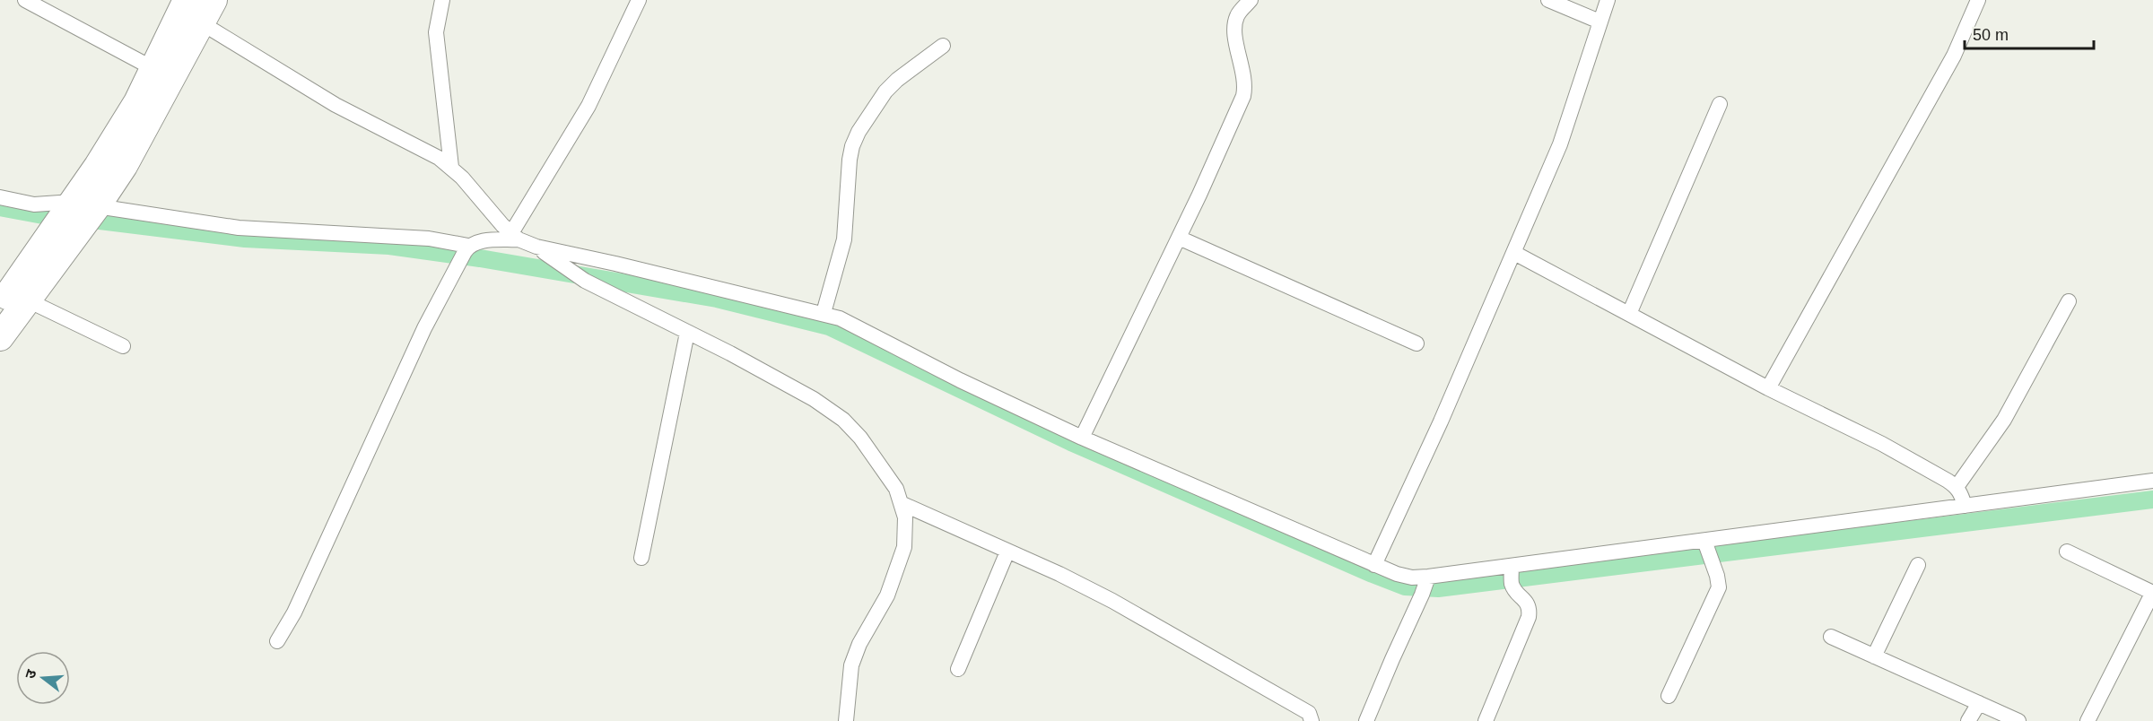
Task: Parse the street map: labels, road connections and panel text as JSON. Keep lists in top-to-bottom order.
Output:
{
  "scale_bar": "50 m",
  "north": "left"
}
